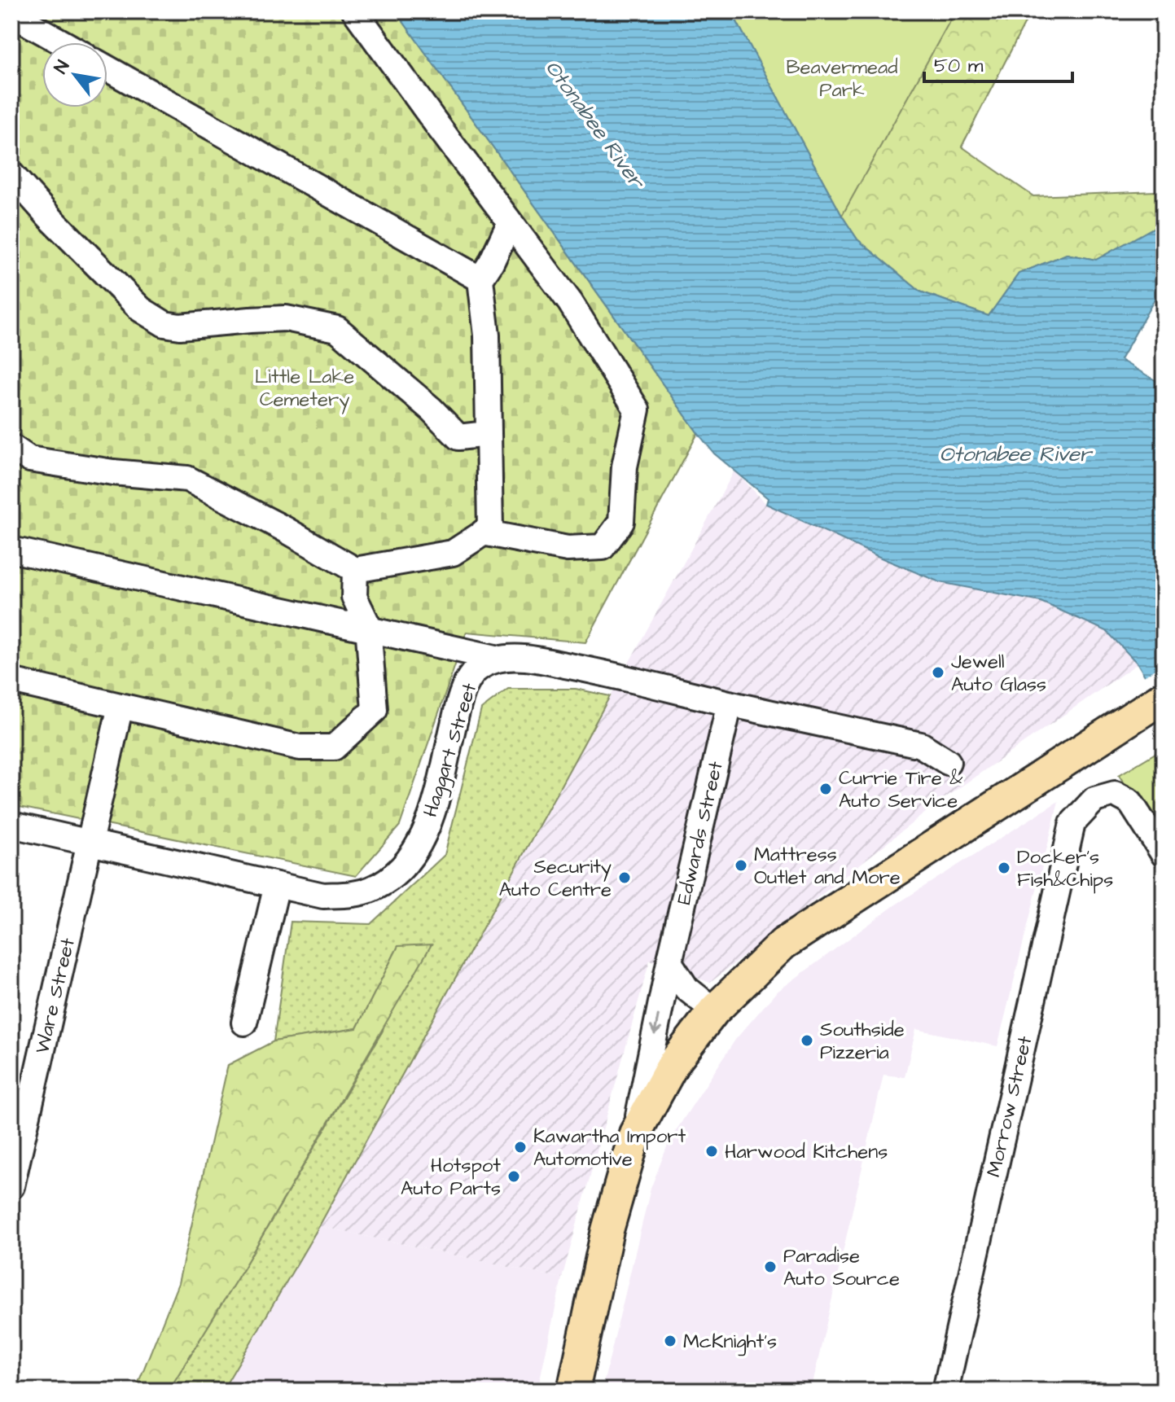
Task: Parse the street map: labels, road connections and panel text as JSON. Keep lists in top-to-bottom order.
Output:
{
  "streets": {
    "street": [
      "Haggart Street",
      "Edwards Street",
      "Ware Street",
      "Morrow Street"
    ]
  },
  "crossings": [
    ["Haggart Street", "Ware Street"]
  ],
  "one_way": ["Edwards Street"],
  "water": ["Otonabee River"],
  "parks": ["Beavermead Park", "Little Lake Cemetery"],
  "places": [
    "Jewell Auto Glass",
    "Currie Tire & Auto Service",
    "Mattress Outlet and More",
    "Docker's Fish&Chips",
    "Security Auto Centre",
    "Southside Pizzeria",
    "Kawartha Import Automotive",
    "Harwood Kitchens",
    "Hotspot Auto Parts",
    "Paradise Auto Source",
    "McKnight's"
  ],
  "scale_bar": "50 m",
  "north": "top left"
}
